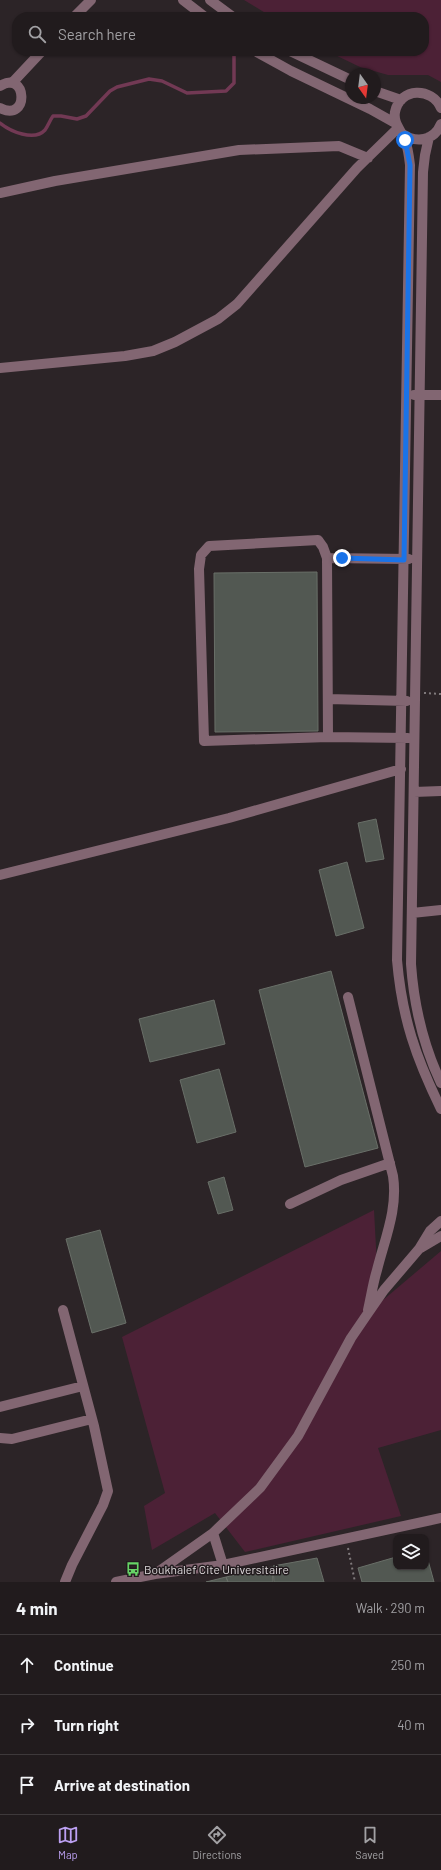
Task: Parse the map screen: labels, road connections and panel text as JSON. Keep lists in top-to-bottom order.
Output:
{
  "places": {
    "bus stop": ["Boukhalef Cite Universitaire"]
  },
  "north": "bottom",
  "page": {
    "search": "Search here",
    "heading": ["4 min", "Walk · 290 m"],
    "list": [
      ["Continue", "250 m"],
      ["Turn right", "40 m"],
      "Arrive at destination"
    ],
    "nav": ["Map", "Directions", "Saved"]
  }
}
